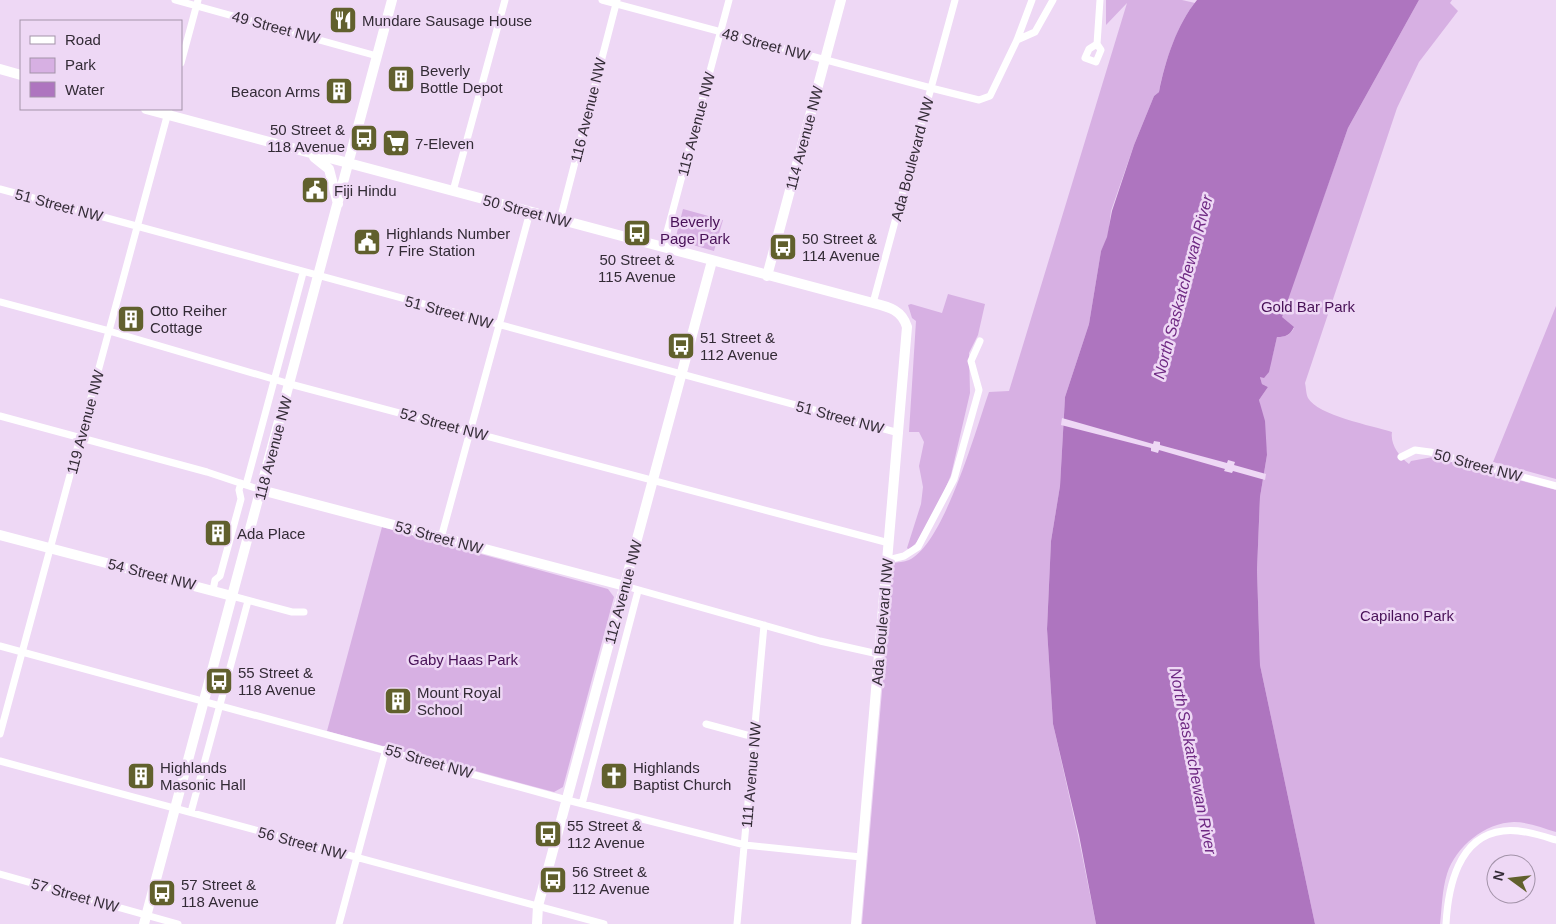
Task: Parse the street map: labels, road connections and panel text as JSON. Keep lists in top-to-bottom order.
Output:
{
  "streets": {
    "main road": [
      "114 Avenue NW",
      "Ada Boulevard NW",
      "50 Street NW",
      "118 Avenue NW",
      "53 Street NW",
      "54 Street NW",
      "112 Avenue NW"
    ],
    "street": [
      "49 Street NW",
      "48 Street NW",
      "116 Avenue NW",
      "115 Avenue NW",
      "51 Street NW",
      "119 Avenue NW",
      "52 Street NW",
      "55 Street NW",
      "111 Avenue NW",
      "56 Street NW",
      "57 Street NW"
    ]
  },
  "crossings": [
    ["49 Street NW", "118 Avenue NW"],
    ["48 Street NW", "116 Avenue NW"],
    ["48 Street NW", "115 Avenue NW"],
    ["48 Street NW", "114 Avenue NW"],
    ["48 Street NW", "Ada Boulevard NW"],
    ["116 Avenue NW", "50 Street NW"],
    ["115 Avenue NW", "50 Street NW"],
    ["114 Avenue NW", "50 Street NW"],
    ["Ada Boulevard NW", "51 Street NW"],
    ["Ada Boulevard NW", "50 Street NW"],
    ["Ada Boulevard NW", "52 Street NW"],
    ["Ada Boulevard NW", "53 Street NW"],
    ["Ada Boulevard NW", "55 Street NW"],
    ["51 Street NW", "119 Avenue NW"],
    ["51 Street NW", "118 Avenue NW"],
    ["51 Street NW", "112 Avenue NW"],
    ["50 Street NW", "119 Avenue NW"],
    ["50 Street NW", "118 Avenue NW"],
    ["50 Street NW", "112 Avenue NW"],
    ["119 Avenue NW", "52 Street NW"],
    ["119 Avenue NW", "53 Street NW"],
    ["119 Avenue NW", "54 Street NW"],
    ["119 Avenue NW", "55 Street NW"],
    ["52 Street NW", "118 Avenue NW"],
    ["52 Street NW", "112 Avenue NW"],
    ["118 Avenue NW", "53 Street NW"],
    ["118 Avenue NW", "54 Street NW"],
    ["118 Avenue NW", "55 Street NW"],
    ["118 Avenue NW", "56 Street NW"],
    ["118 Avenue NW", "57 Street NW"],
    ["53 Street NW", "112 Avenue NW"],
    ["53 Street NW", "111 Avenue NW"],
    ["112 Avenue NW", "55 Street NW"],
    ["112 Avenue NW", "56 Street NW"],
    ["55 Street NW", "111 Avenue NW"]
  ],
  "water": ["North Saskatchewan River"],
  "parks": [
    "Beverly Page Park",
    "Gold Bar Park",
    "Capilano Park",
    "Gaby Haas Park"
  ],
  "places": {
    "restaurant": ["Mundare Sausage House"],
    "building": [
      "Beverly Bottle Depot",
      "Beacon Arms",
      "Otto Reiher Cottage",
      "Ada Place",
      "Mount Royal School",
      "Highlands Masonic Hall"
    ],
    "bus stop": [
      "50 Street & 118 Avenue",
      "50 Street & 115 Avenue",
      "50 Street & 114 Avenue",
      "51 Street & 112 Avenue",
      "55 Street & 118 Avenue",
      "55 Street & 112 Avenue",
      "56 Street & 112 Avenue",
      "57 Street & 118 Avenue"
    ],
    "supermarket": ["7-Eleven"],
    "public building": ["Fiji Hindu", "Highlands Number 7 Fire Station"],
    "church": ["Highlands Baptist Church"]
  },
  "legend": ["Road", "Park", "Water"],
  "north": "left"
}
